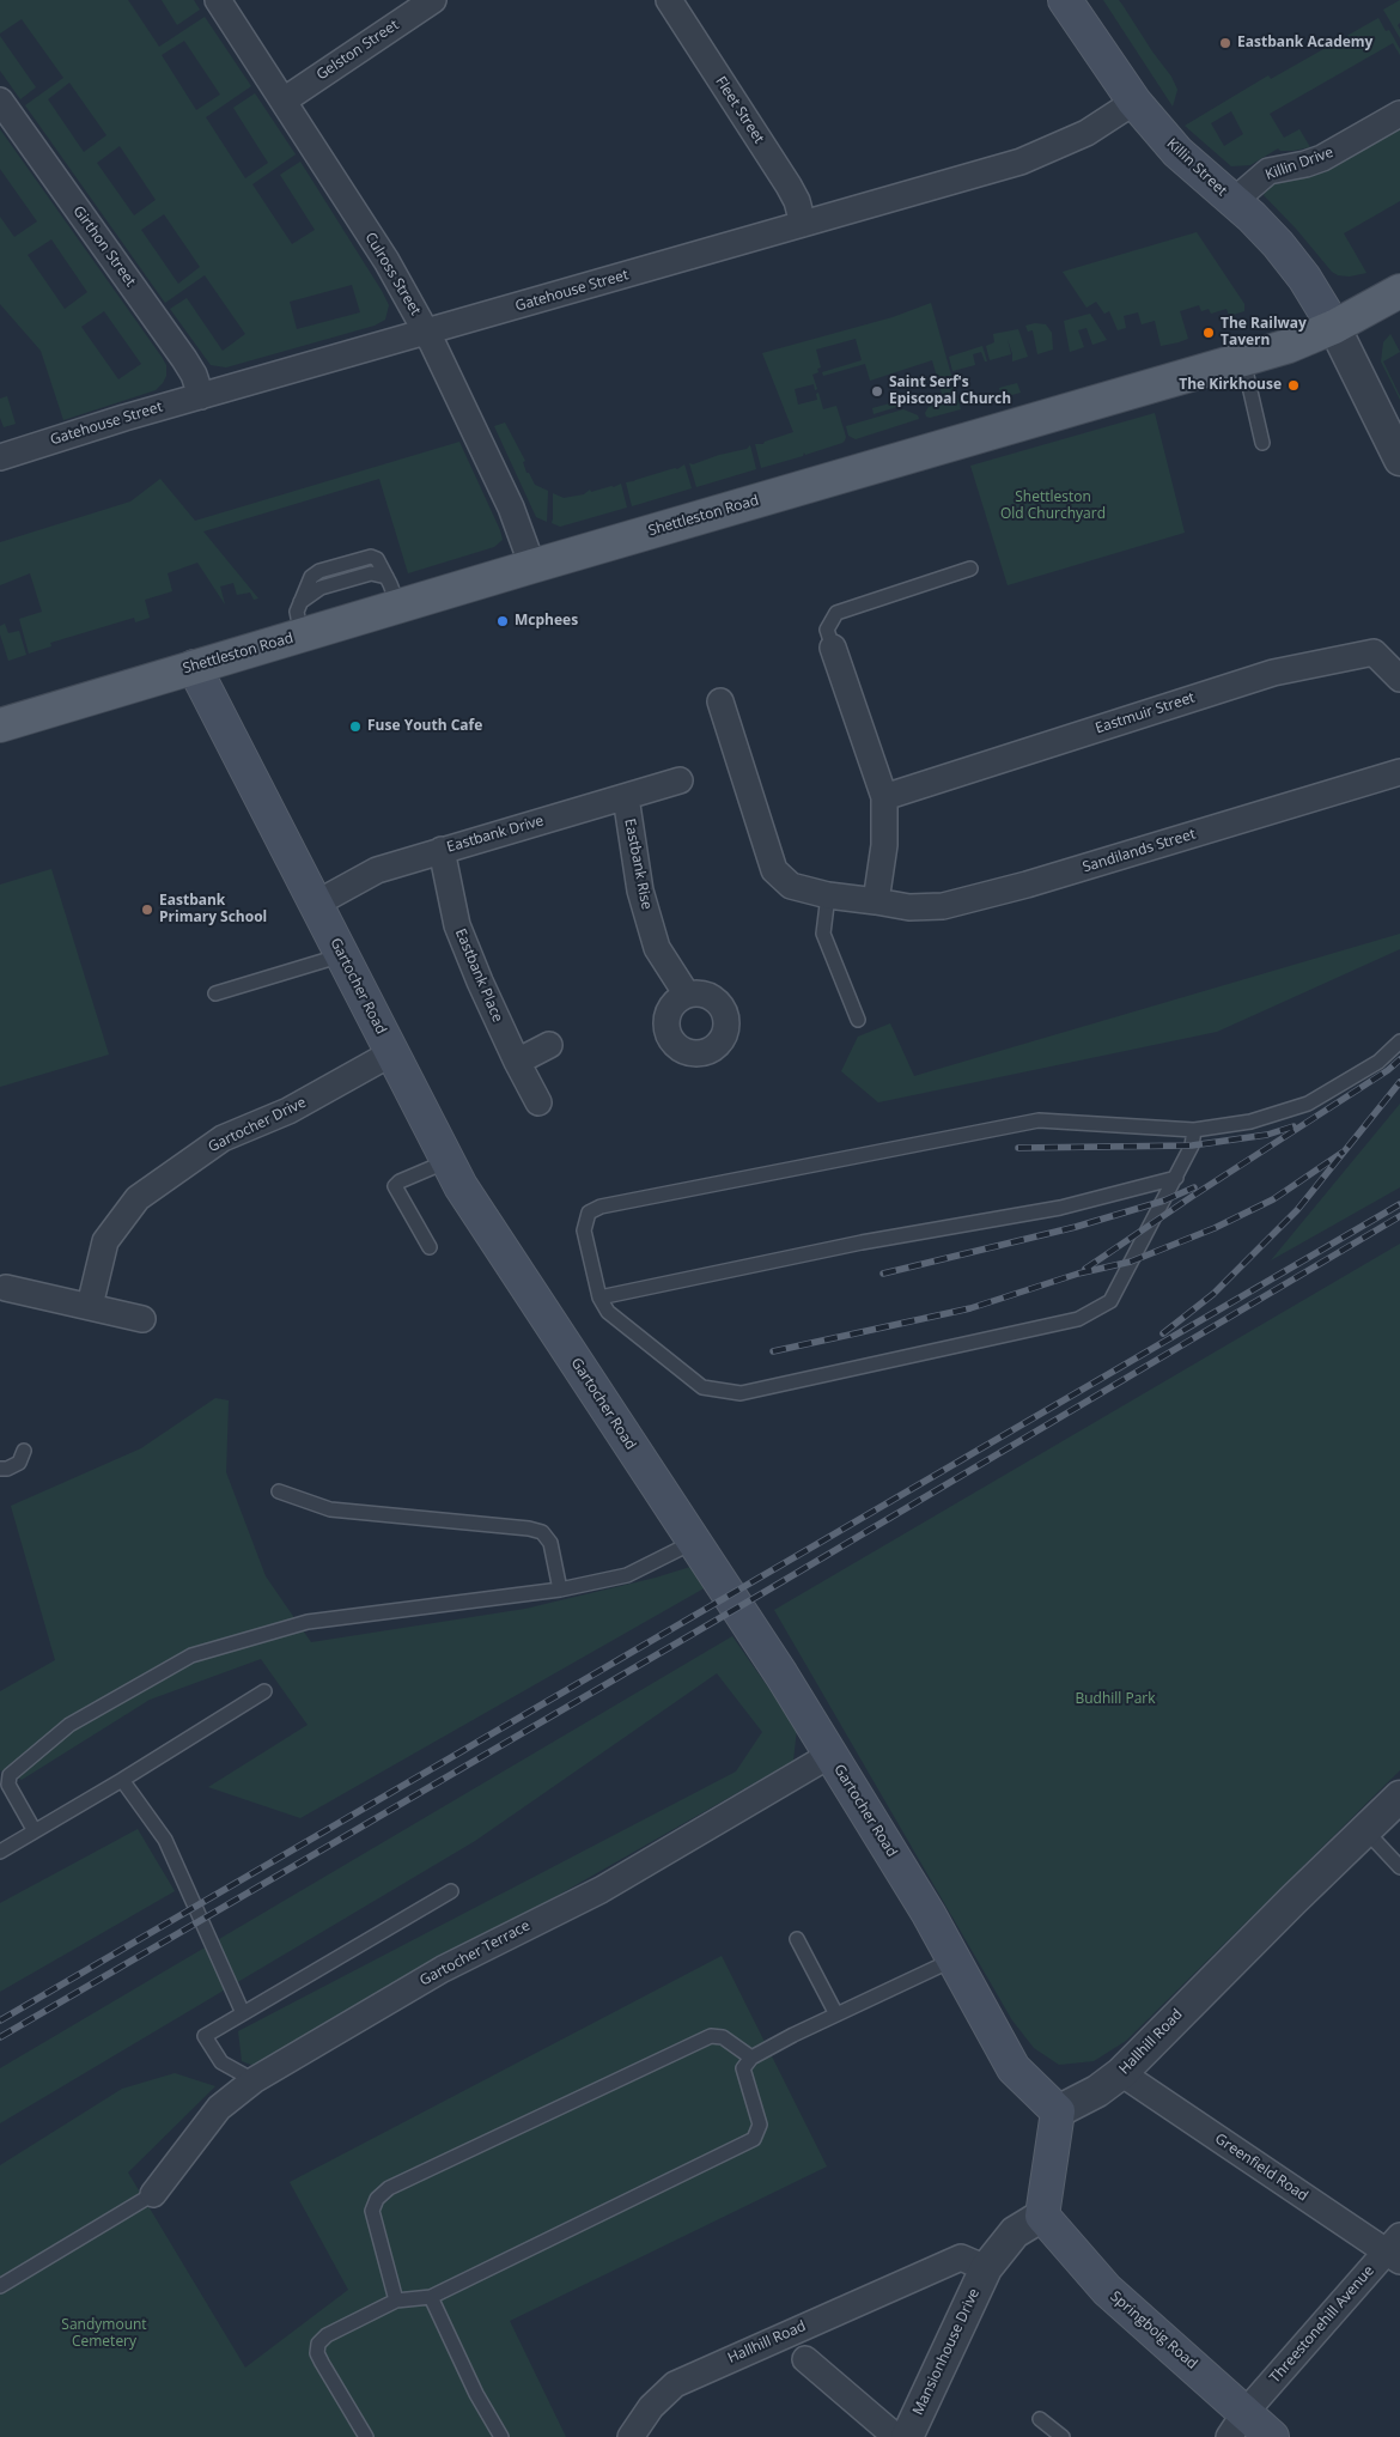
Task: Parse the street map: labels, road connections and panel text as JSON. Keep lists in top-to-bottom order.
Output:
{
  "streets": {
    "main road": [
      "Killin Street",
      "Shettleston Road",
      "Gartocher Road",
      "Springboig Road"
    ],
    "street": [
      "Gelston Street",
      "Fleet Street",
      "Killin Drive",
      "Girthon Street",
      "Culross Street",
      "Gatehouse Street",
      "Eastmuir Street",
      "Eastbank Drive",
      "Sandilands Street",
      "Eastbank Rise",
      "Eastbank Place",
      "Gartocher Drive",
      "Gartocher Terrace",
      "Hallhill Road",
      "Greenfield Road",
      "Threestonehill Avenue",
      "Mansionhouse Drive"
    ]
  },
  "crossings": [
    ["Gelston Street", "Culross Street"],
    ["Fleet Street", "Gatehouse Street"],
    ["Killin Drive", "Killin Street"],
    ["Killin Street", "Gatehouse Street"],
    ["Killin Street", "Shettleston Road"],
    ["Girthon Street", "Gatehouse Street"],
    ["Culross Street", "Gatehouse Street"],
    ["Culross Street", "Shettleston Road"],
    ["Shettleston Road", "Gartocher Road"],
    ["Eastbank Drive", "Eastbank Rise"],
    ["Eastbank Drive", "Eastbank Place"],
    ["Eastbank Drive", "Gartocher Road"],
    ["Gartocher Road", "Gartocher Drive"],
    ["Gartocher Road", "Gartocher Terrace"],
    ["Gartocher Road", "Hallhill Road"],
    ["Hallhill Road", "Greenfield Road"],
    ["Hallhill Road", "Mansionhouse Drive"],
    ["Greenfield Road", "Threestonehill Avenue"],
    ["Threestonehill Avenue", "Springboig Road"]
  ],
  "parks": ["Shettleston Old Churchyard", "Budhill Park", "Sandymount Cemetery"],
  "places": [
    "Eastbank Academy",
    "The Railway Tavern",
    "The Kirkhouse",
    "Saint Serf's Episcopal Church",
    "Mcphees",
    "Fuse Youth Cafe",
    "Eastbank Primary School"
  ]
}
